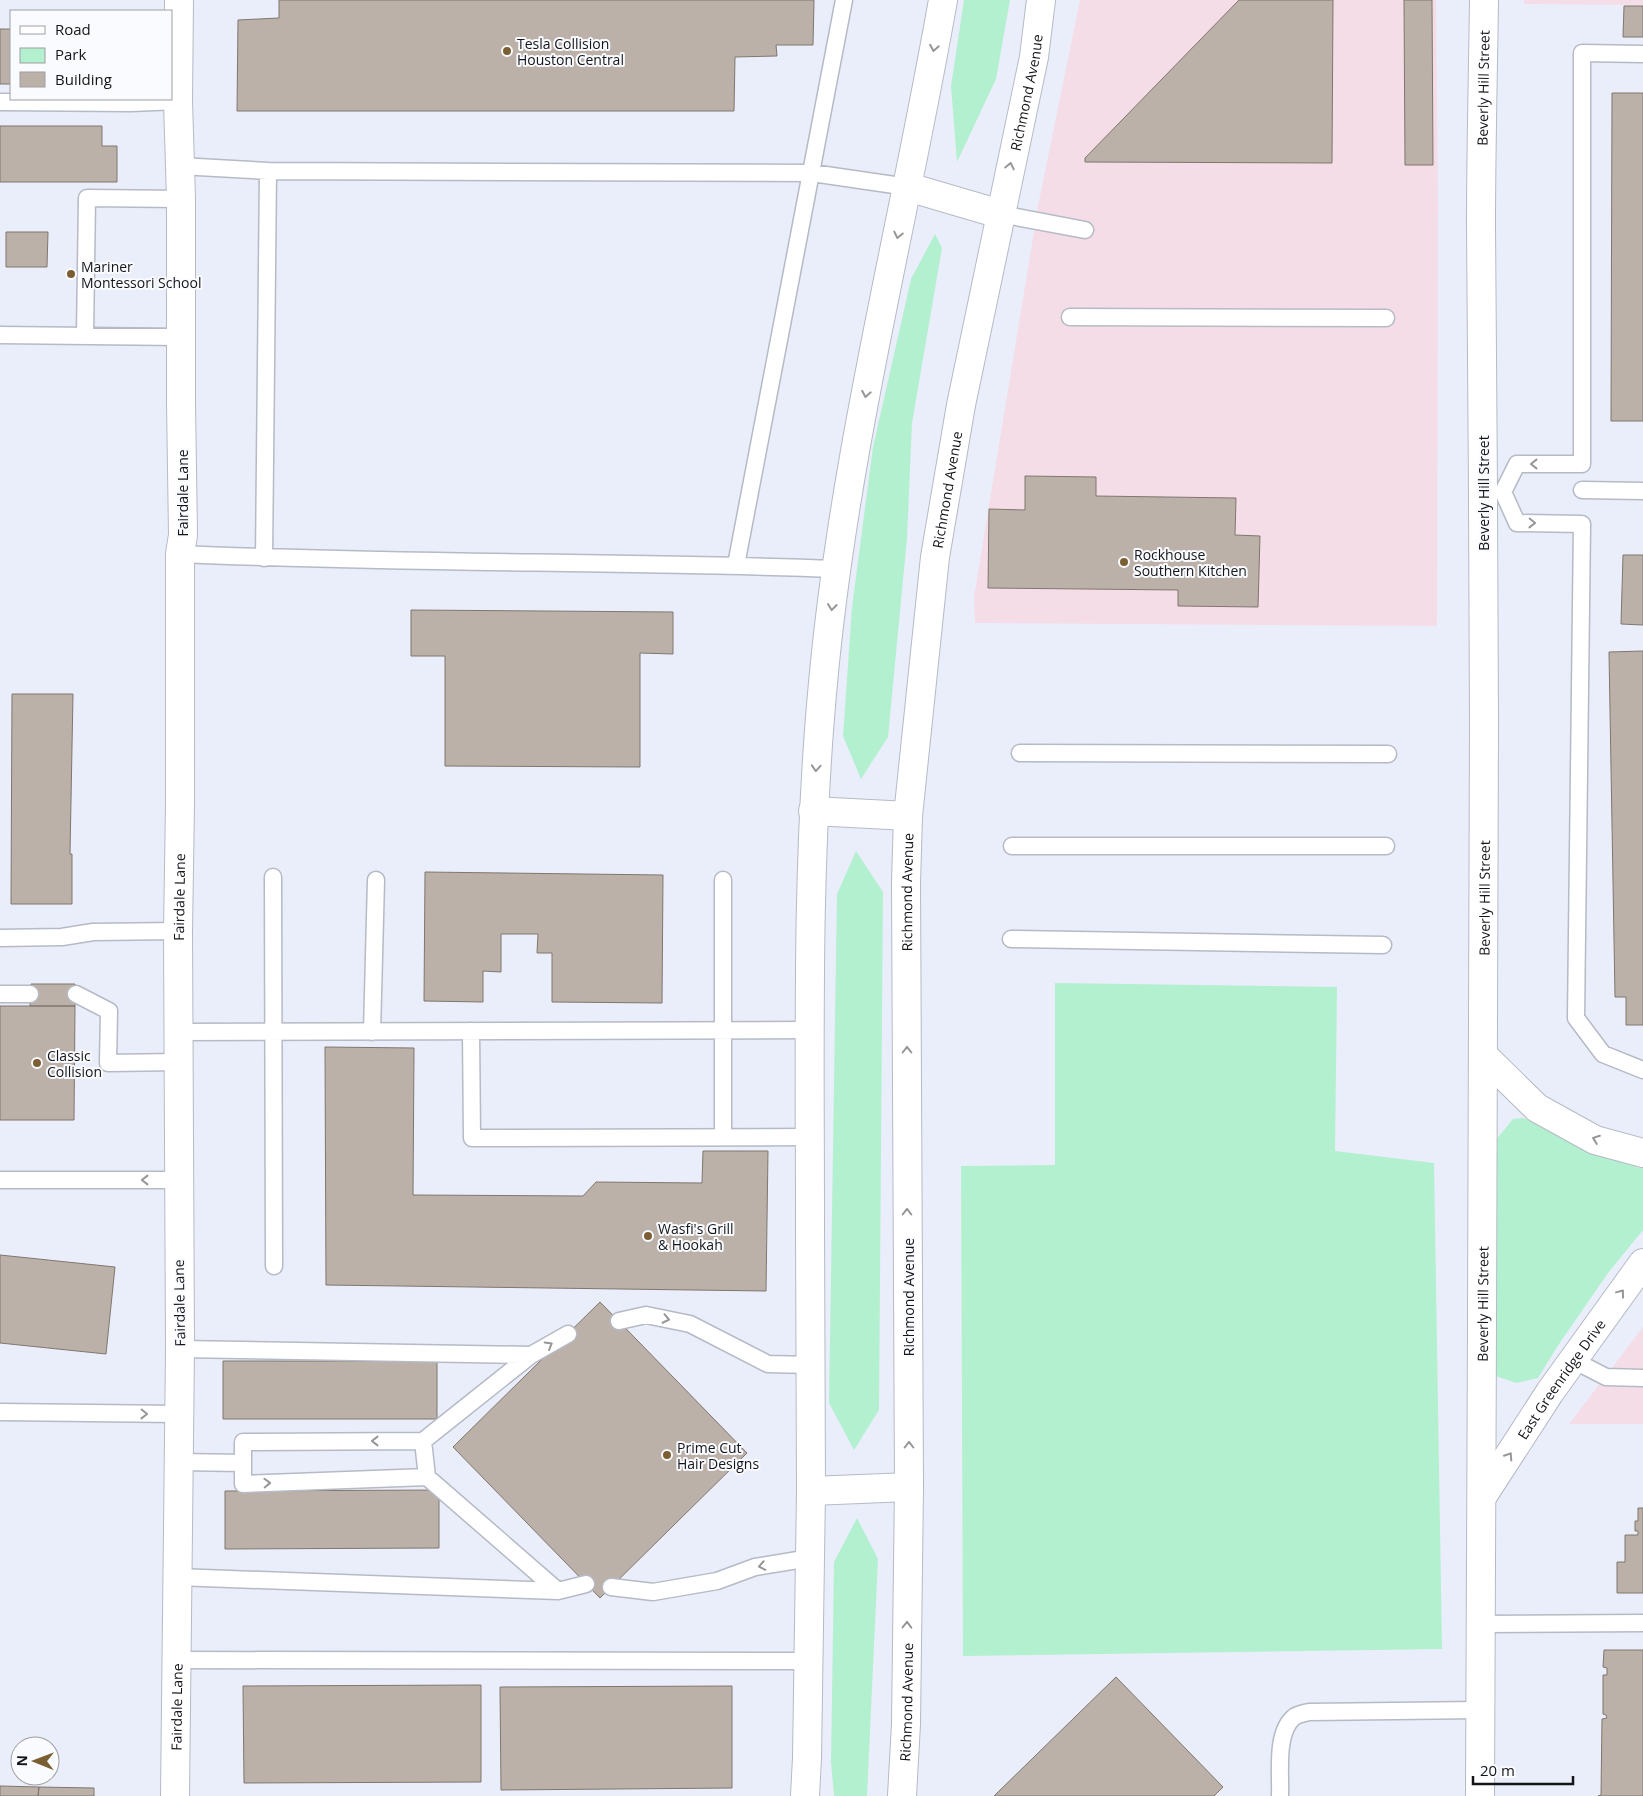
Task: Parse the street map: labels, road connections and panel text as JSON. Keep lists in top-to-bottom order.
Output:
{
  "streets": {
    "street": [
      "Beverly Hill Street",
      "Richmond Avenue",
      "Fairdale Lane",
      "East Greenridge Drive"
    ]
  },
  "crossings": [
    ["Beverly Hill Street", "East Greenridge Drive"]
  ],
  "one_way": ["East Greenridge Drive"],
  "places": [
    "Tesla Collision Houston Central",
    "Mariner Montessori School",
    "Rockhouse Southern Kitchen",
    "Classic Collision",
    "Wasfi's Grill & Hookah",
    "Prime Cut Hair Designs"
  ],
  "legend": ["Road", "Park", "Building"],
  "scale_bar": "20 m",
  "north": "left"
}
